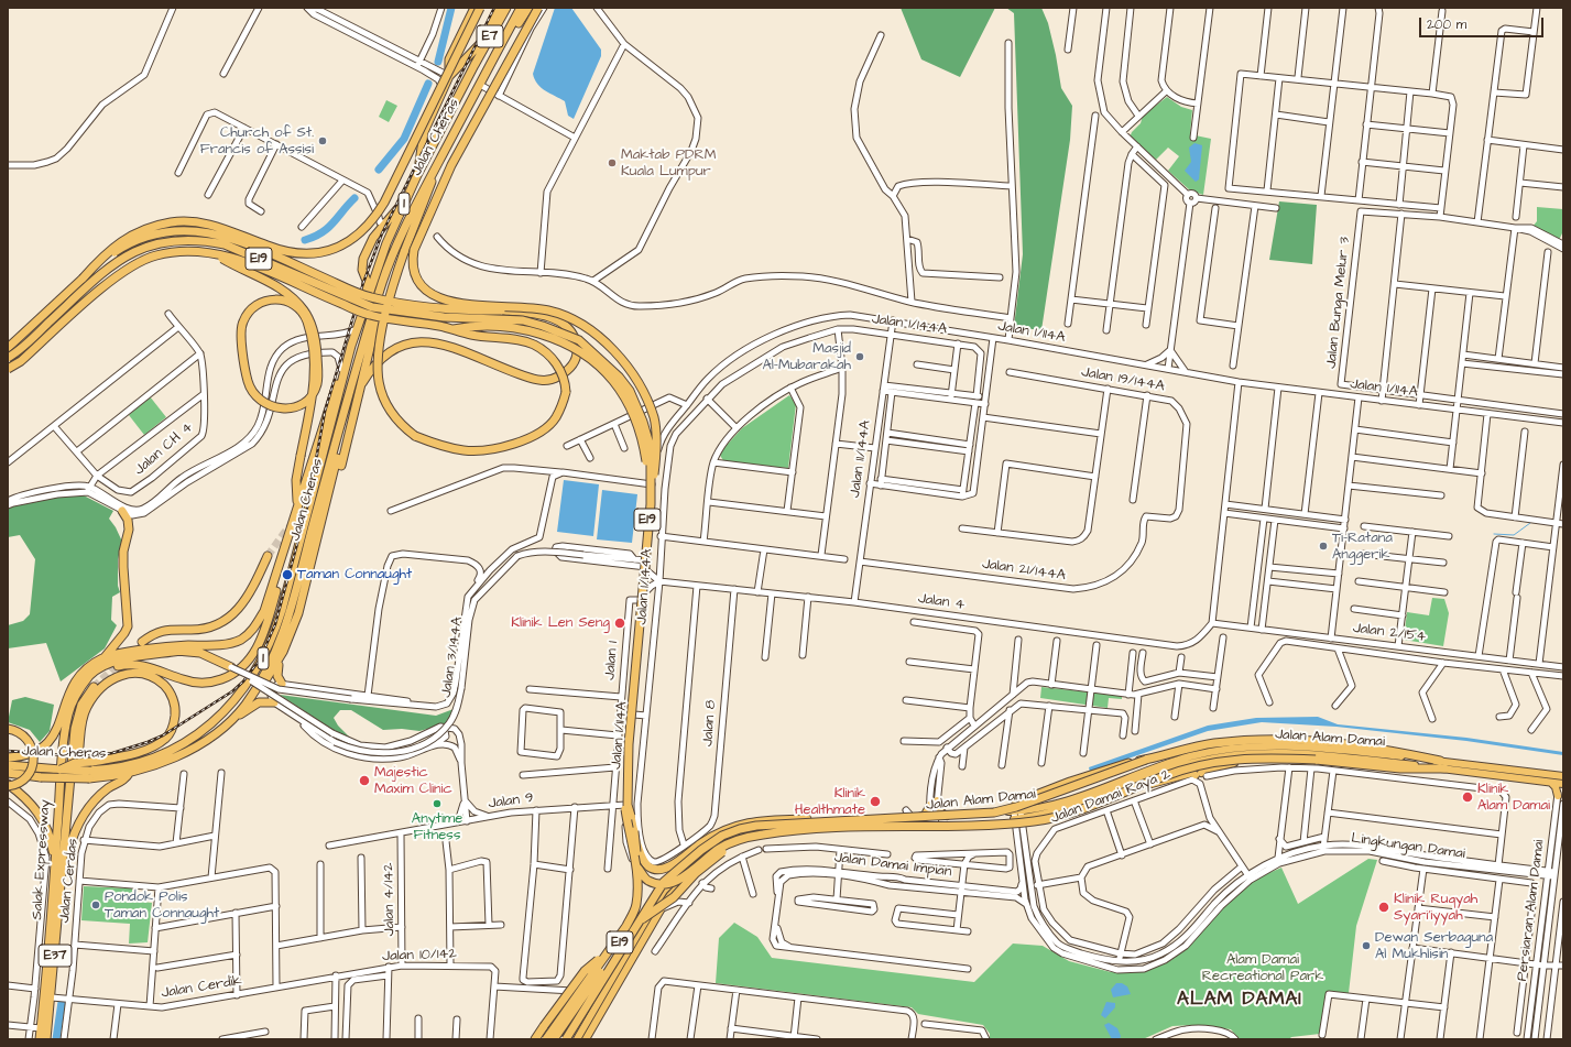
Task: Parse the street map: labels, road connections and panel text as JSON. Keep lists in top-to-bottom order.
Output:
{
  "streets": {
    "highway": [
      "E7",
      "Jalan Cheras",
      "1",
      "E19",
      "Salak Expressway",
      "E37"
    ],
    "main road": ["Jalan Alam Damai"],
    "street": [
      "Jalan Bunga Melur 3",
      "Jalan 1/144A",
      "Jalan 1/114A",
      "Jalan 19/144A",
      "Jalan CH 4",
      "Jalan 11/144A",
      "Jalan 21/144A",
      "Jalan 4",
      "Jalan 2/154",
      "Jalan 3/144A",
      "Jalan 1",
      "Jalan 8",
      "Jalan Damai Raya 2",
      "Jalan 9",
      "Lingkungan Damai",
      "Jalan Damai Impian",
      "Jalan Cerdas",
      "Jalan 4/142",
      "Persiaran Alam Damai",
      "Jalan 10/142",
      "Jalan Cerdik"
    ]
  },
  "crossings": [
    ["E7", "Jalan Cheras"],
    ["Jalan 1/144A", "Jalan 11/144A"],
    ["Jalan 1/144A", "Jalan 4"],
    ["Jalan 1/144A", "Jalan 8"],
    ["Jalan 1/114A", "Jalan 11/144A"],
    ["Jalan 1/114A", "Jalan 1"],
    ["Jalan 1/114A", "Jalan Alam Damai"],
    ["Jalan 1/114A", "Jalan 9"],
    ["Jalan 19/144A", "Jalan 21/144A"],
    ["Jalan 11/144A", "Jalan 21/144A"],
    ["Jalan 11/144A", "Jalan 4"],
    ["Jalan 4", "Jalan 2/154"],
    ["Jalan 4", "Jalan 8"],
    ["Jalan 1", "Jalan 9"],
    ["Jalan Alam Damai", "Lingkungan Damai"],
    ["Jalan Alam Damai", "Persiaran Alam Damai"],
    ["Jalan 9", "Jalan 4/142"],
    ["Lingkungan Damai", "Jalan Damai Impian"],
    ["Lingkungan Damai", "Persiaran Alam Damai"],
    ["Salak Expressway", "Jalan Cerdik"],
    ["Jalan Cerdas", "Jalan Cerdik"],
    ["Jalan 4/142", "Jalan 10/142"],
    ["Jalan 10/142", "Jalan Cerdik"]
  ],
  "districts": ["ALAM DAMAI"],
  "parks": ["Alam Damai Recreational Park"],
  "places": [
    "Church of St. Francis of Assisi",
    "Maktab PDRM Kuala Lumpur",
    "Masjid Al-Mubarakah",
    "Ti-Ratana Anggerik",
    "Taman Connaught",
    "Klinik Len Seng",
    "Majestic Maxim Clinic",
    "Klinik Alam Damai",
    "Klinik Healthmate",
    "Anytime Fitness",
    "Pondok Polis Taman Connaught",
    "Klinik Ruqyah Syari'iyyah",
    "Dewan Serbaguna Al Mukhlisin"
  ],
  "scale_bar": "200 m"
}
